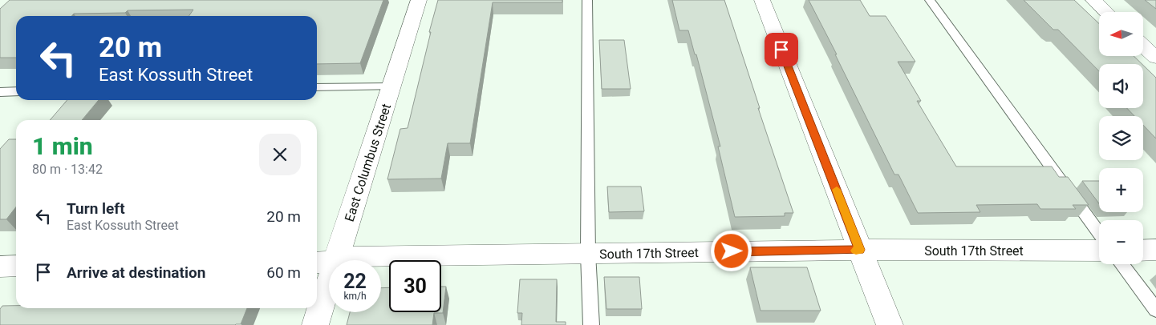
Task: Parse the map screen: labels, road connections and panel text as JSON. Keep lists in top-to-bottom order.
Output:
{
  "streets": {
    "street": ["East Columbus Street", "South 17th Street"]
  },
  "crossings": [
    ["East Columbus Street", "South 17th Street"]
  ],
  "north": "left",
  "page": {
    "map_buttons": ["+", "−"],
    "turn": ["20 m", "East Kossuth Street"],
    "heading": ["1 min", "80 m · 13:42"],
    "list": [
      {
        "name": "Turn left",
        "note": "East Kossuth Street",
        "value": "20 m"
      },
      {
        "name": "Arrive at destination",
        "value": "60 m"
      }
    ],
    "speed": "22 km/h",
    "limit": "30"
  }
}
